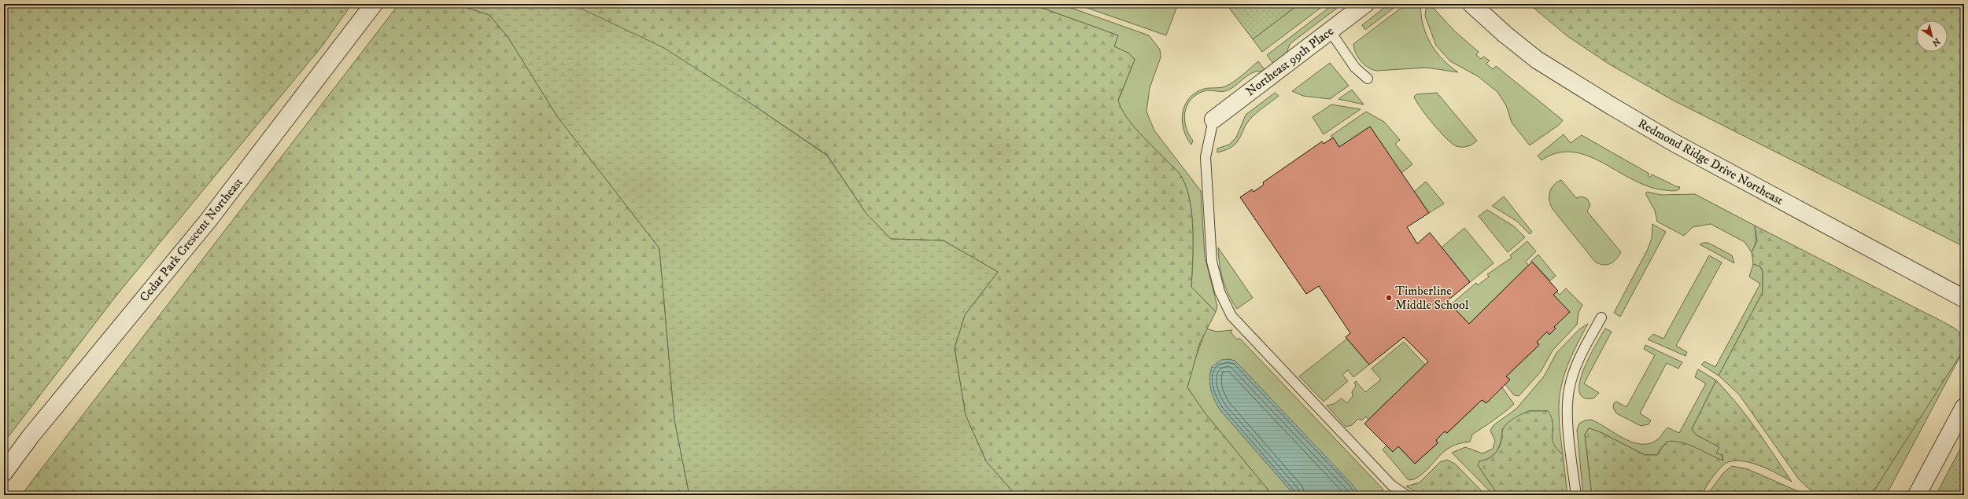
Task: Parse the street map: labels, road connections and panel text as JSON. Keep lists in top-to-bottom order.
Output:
{
  "streets": {
    "street": ["Northeast 99th Place", "Redmond Ridge Drive Northeast", "Cedar Park Crescent Northeast"]
  },
  "places": ["Timberline Middle School"],
  "north": "bottom right"
}
